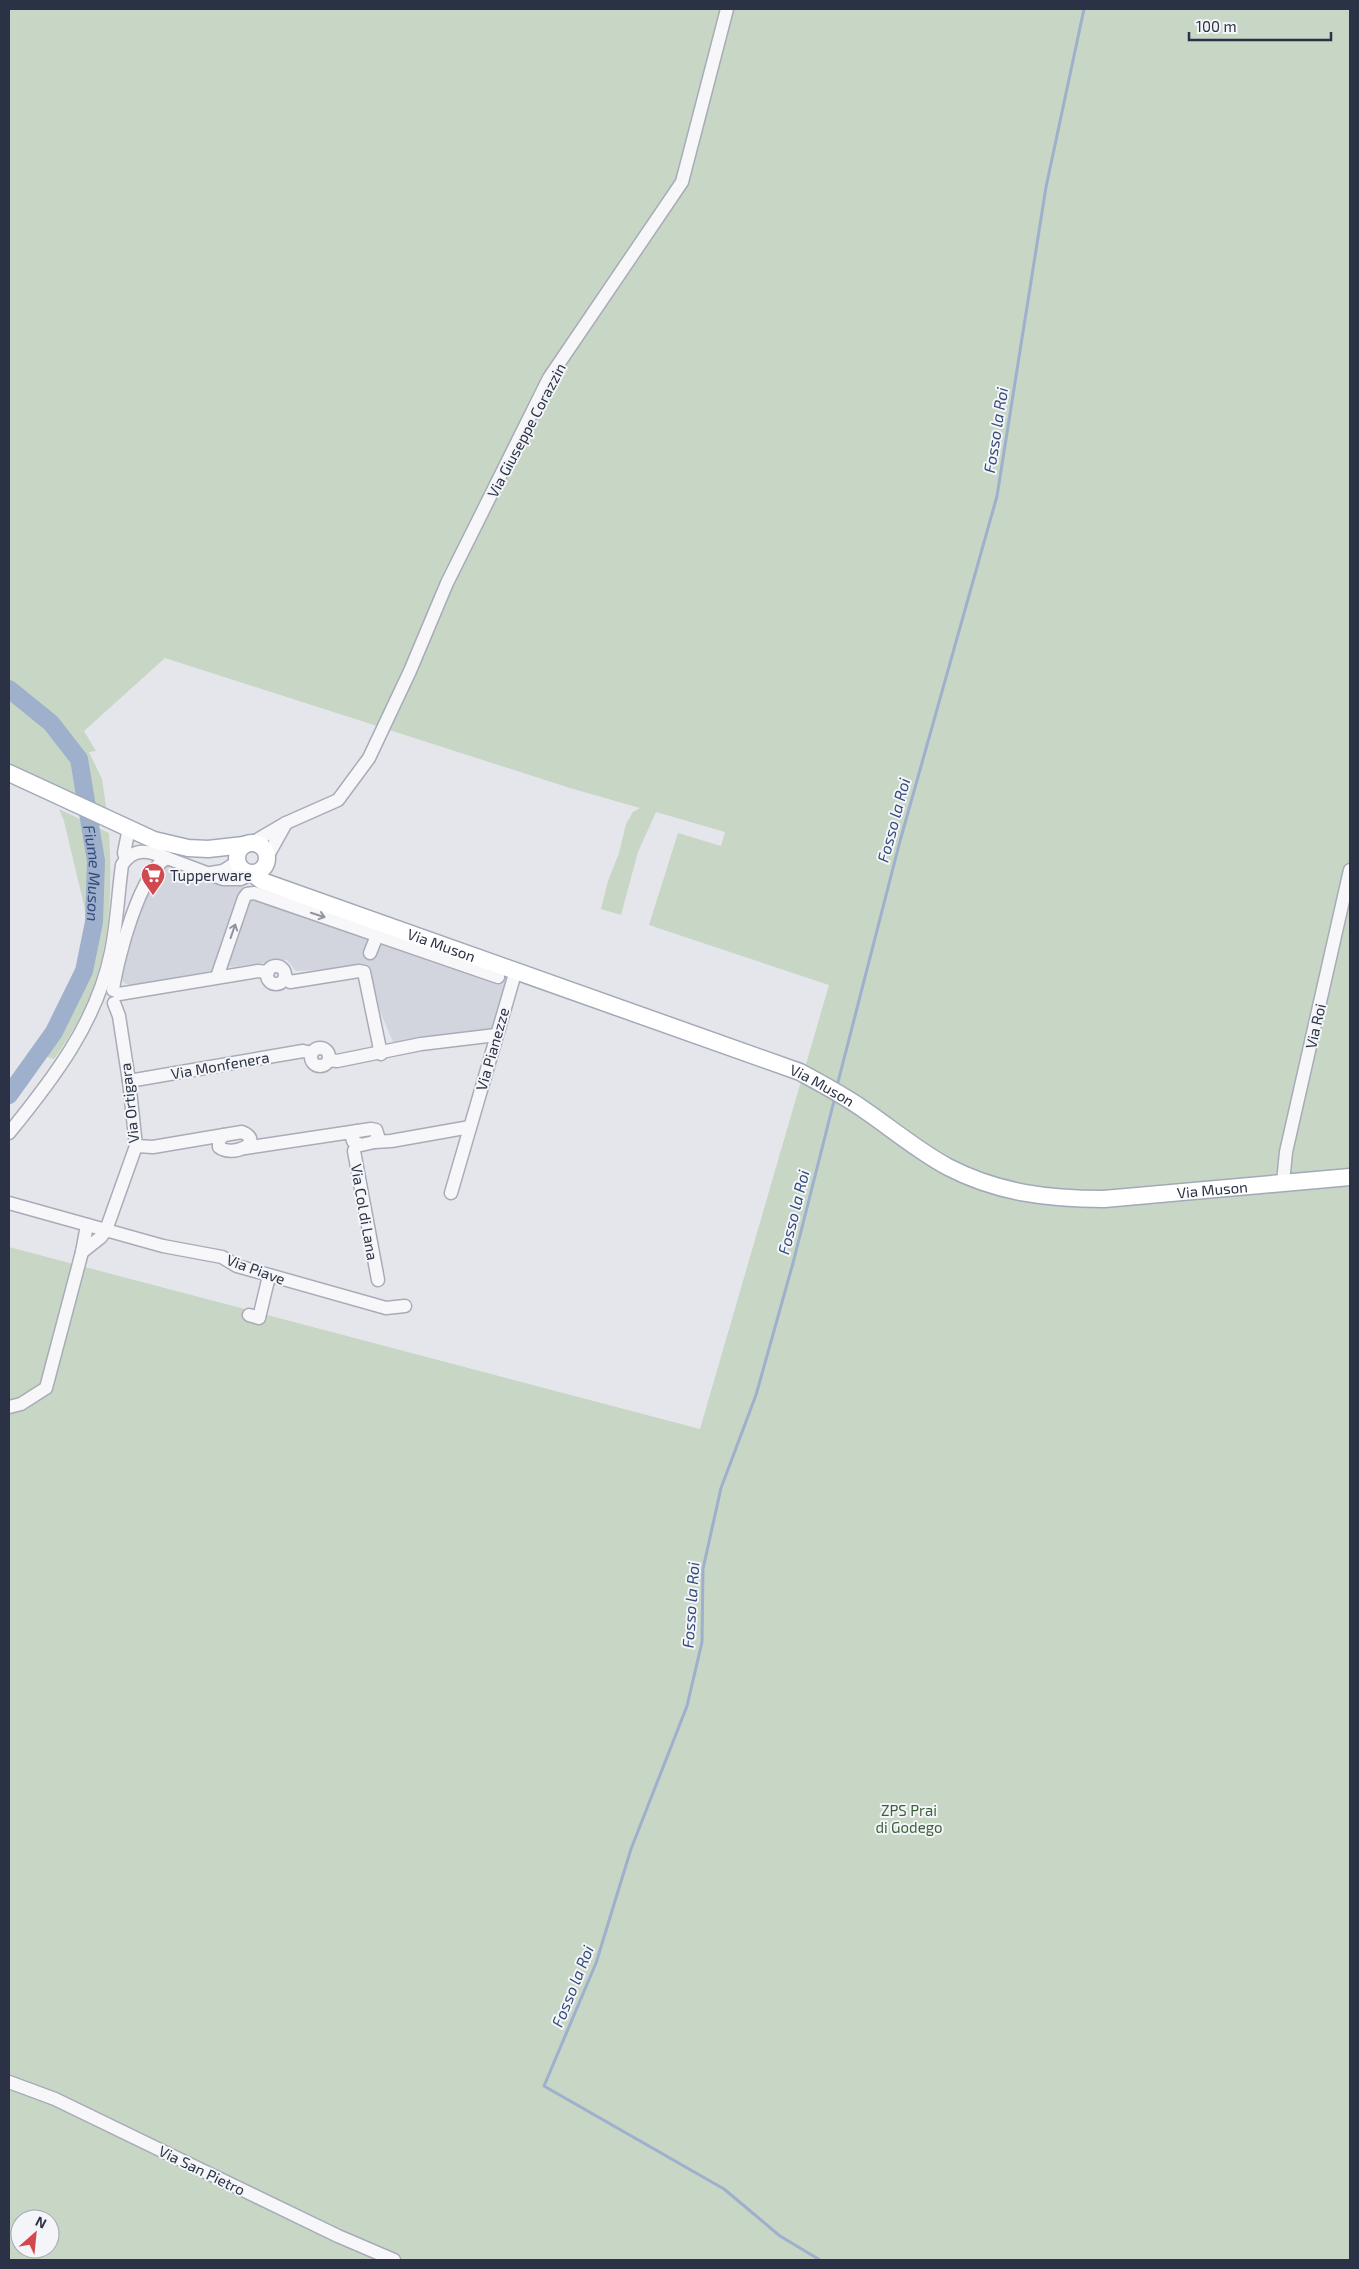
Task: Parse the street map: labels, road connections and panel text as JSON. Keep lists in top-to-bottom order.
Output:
{
  "streets": {
    "main road": ["Via Muson"],
    "street": [
      "Via Giuseppe Corazzin",
      "Via Roi",
      "Via Pianezze",
      "Via Monfenera",
      "Via Ortigara",
      "Via Col di Lana",
      "Via Piave",
      "Via San Pietro"
    ]
  },
  "crossings": [
    ["Via Giuseppe Corazzin", "Via Muson"],
    ["Via Muson", "Via Roi"],
    ["Via Muson", "Via Pianezze"],
    ["Via Pianezze", "Via Monfenera"],
    ["Via Monfenera", "Via Ortigara"],
    ["Via Ortigara", "Via Piave"]
  ],
  "water": ["Fosso la Roi", "Fiume Muson"],
  "parks": ["ZPS Prai di Godego"],
  "places": {
    "supermarket": ["Tupperware"]
  },
  "scale_bar": "100 m",
  "north": "top right"
}
